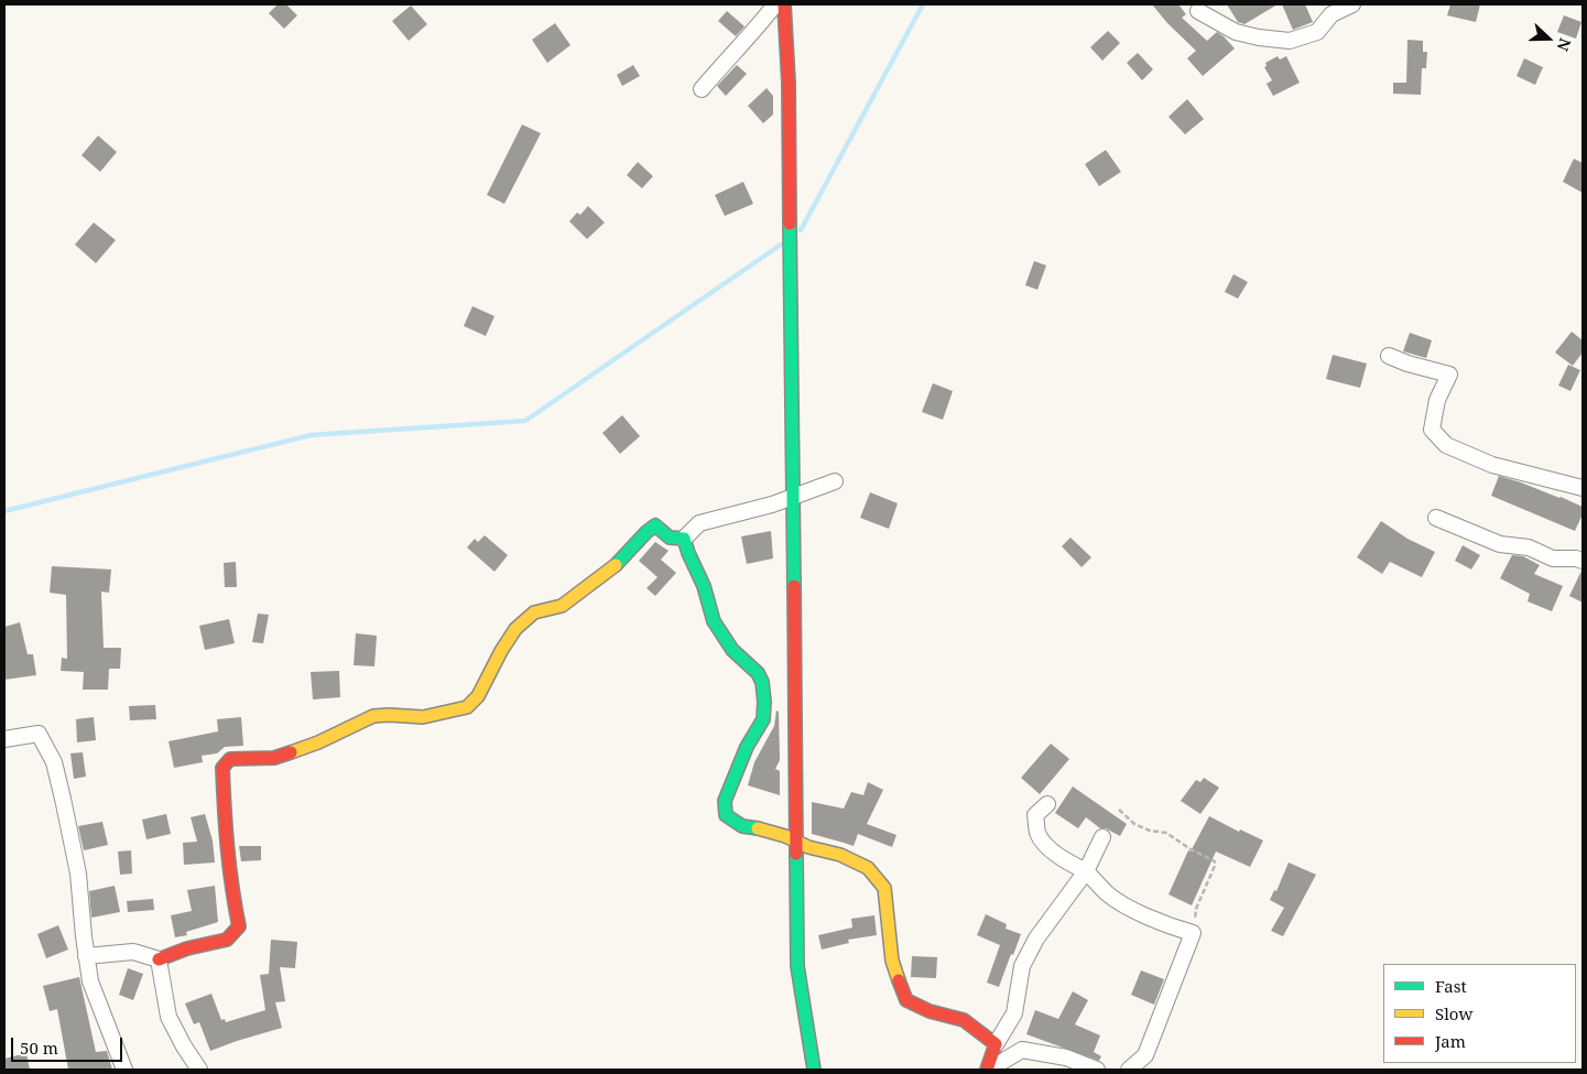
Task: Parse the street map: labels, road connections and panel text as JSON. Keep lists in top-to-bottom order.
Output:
{
  "legend": ["Fast", "Slow", "Jam"],
  "scale_bar": "50 m",
  "north": "right"
}
